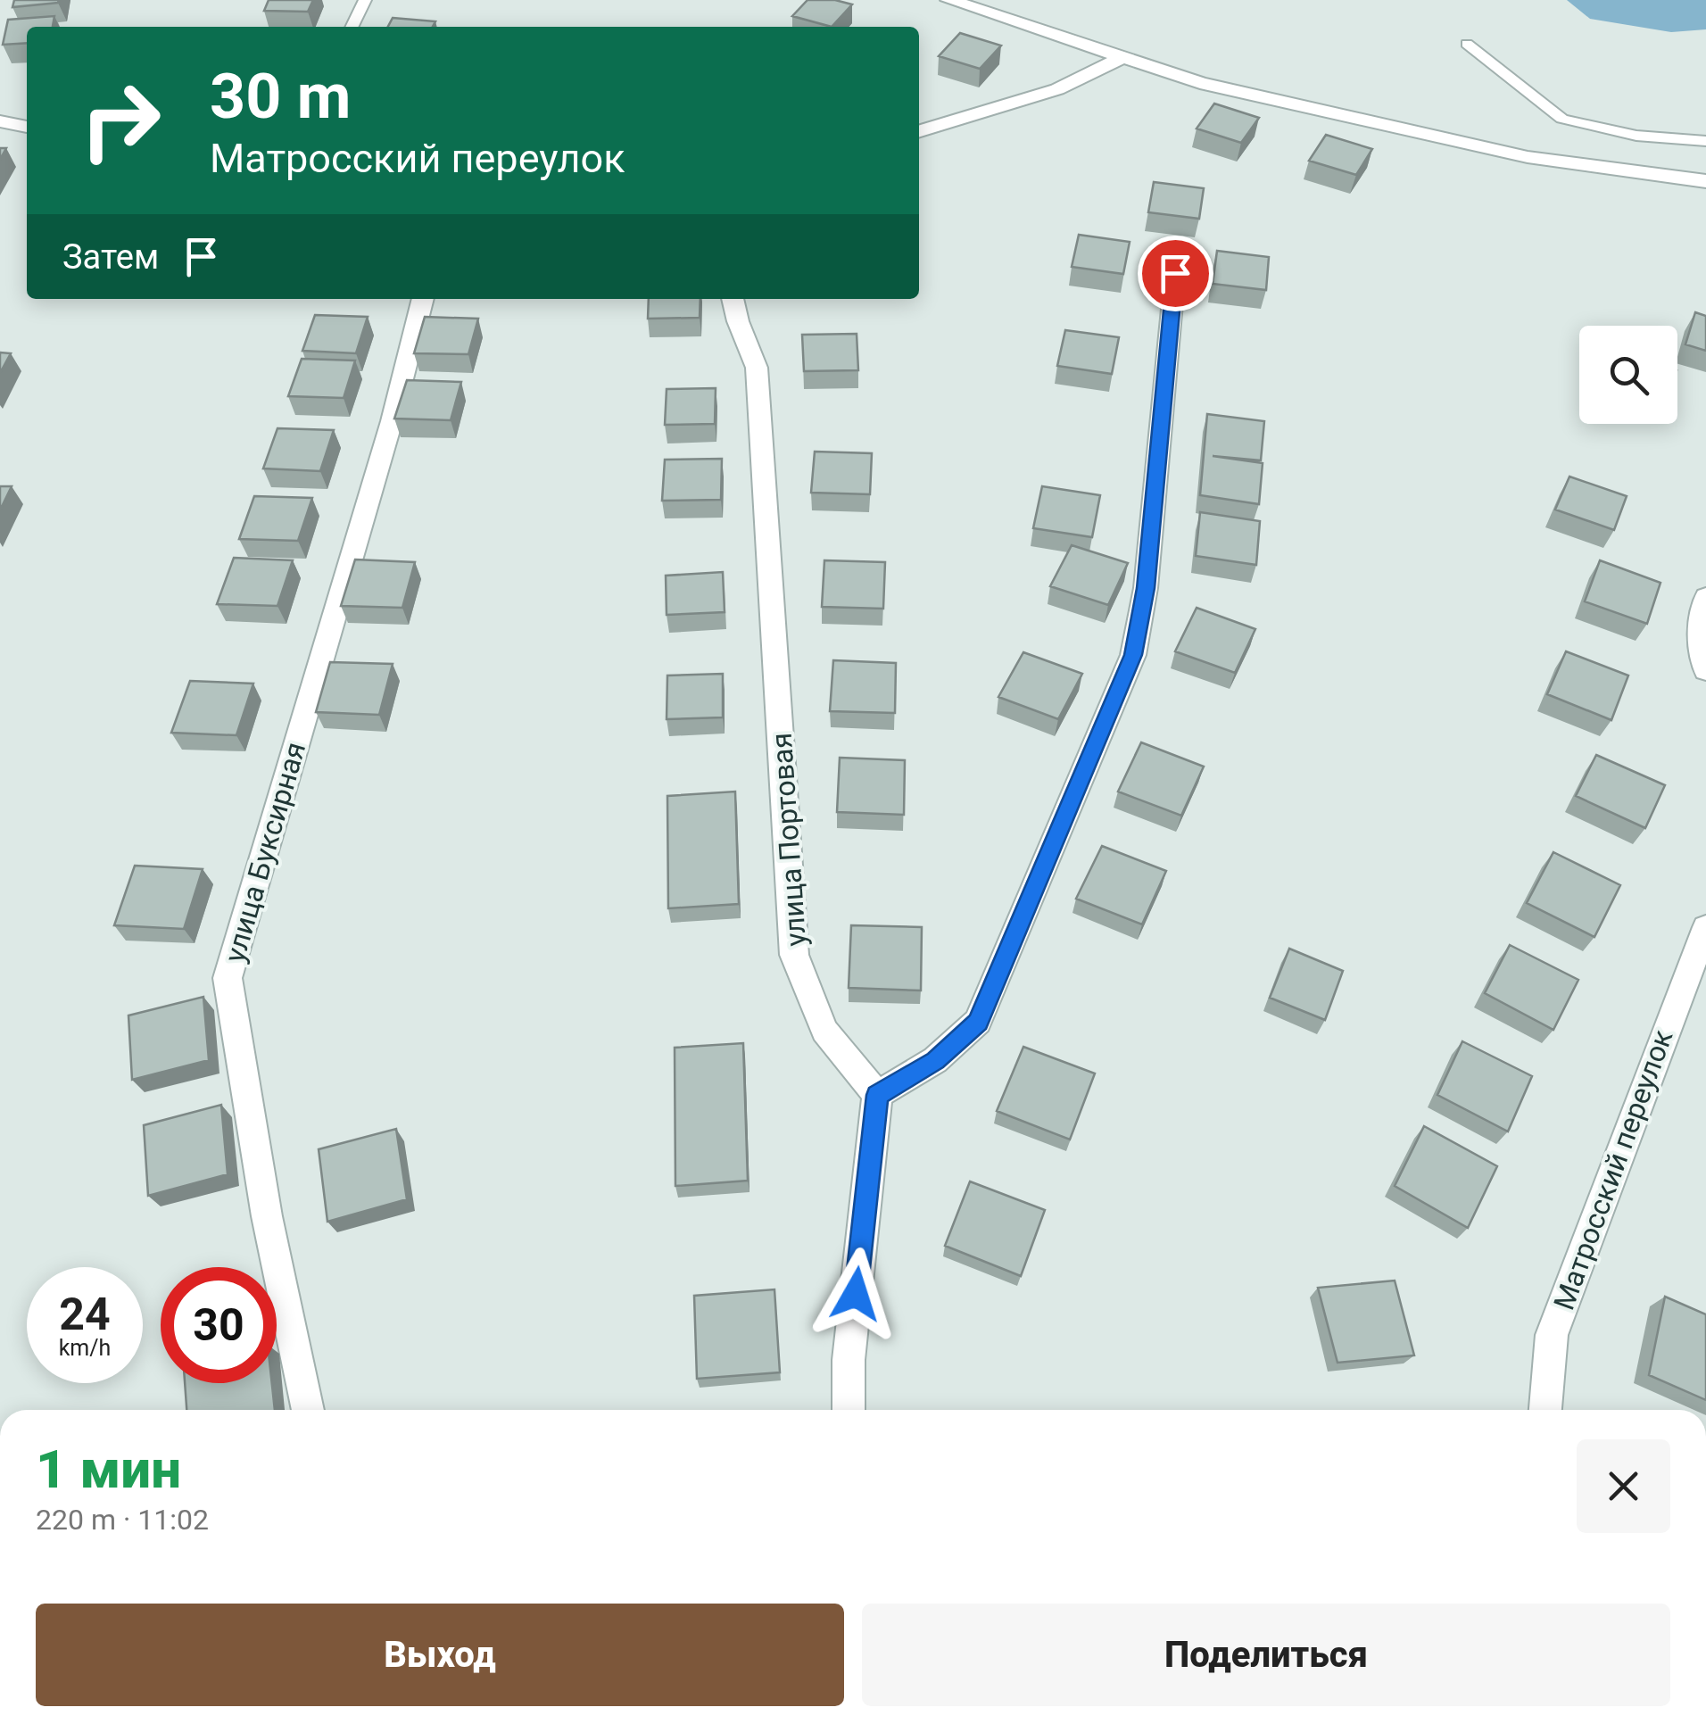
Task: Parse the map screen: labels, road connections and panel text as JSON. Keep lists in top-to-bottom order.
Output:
{
  "streets": {
    "street": ["улица Портовая", "улица Буксирная", "Матросский переулок"]
  },
  "page": {
    "turn": ["30 m", "Матросский переулок"],
    "then": "Затем",
    "speed": "24 km/h",
    "limit": "30",
    "heading": ["1 мин", "220 m · 11:02"],
    "buttons": ["Выход", "Поделиться"]
  }
}
